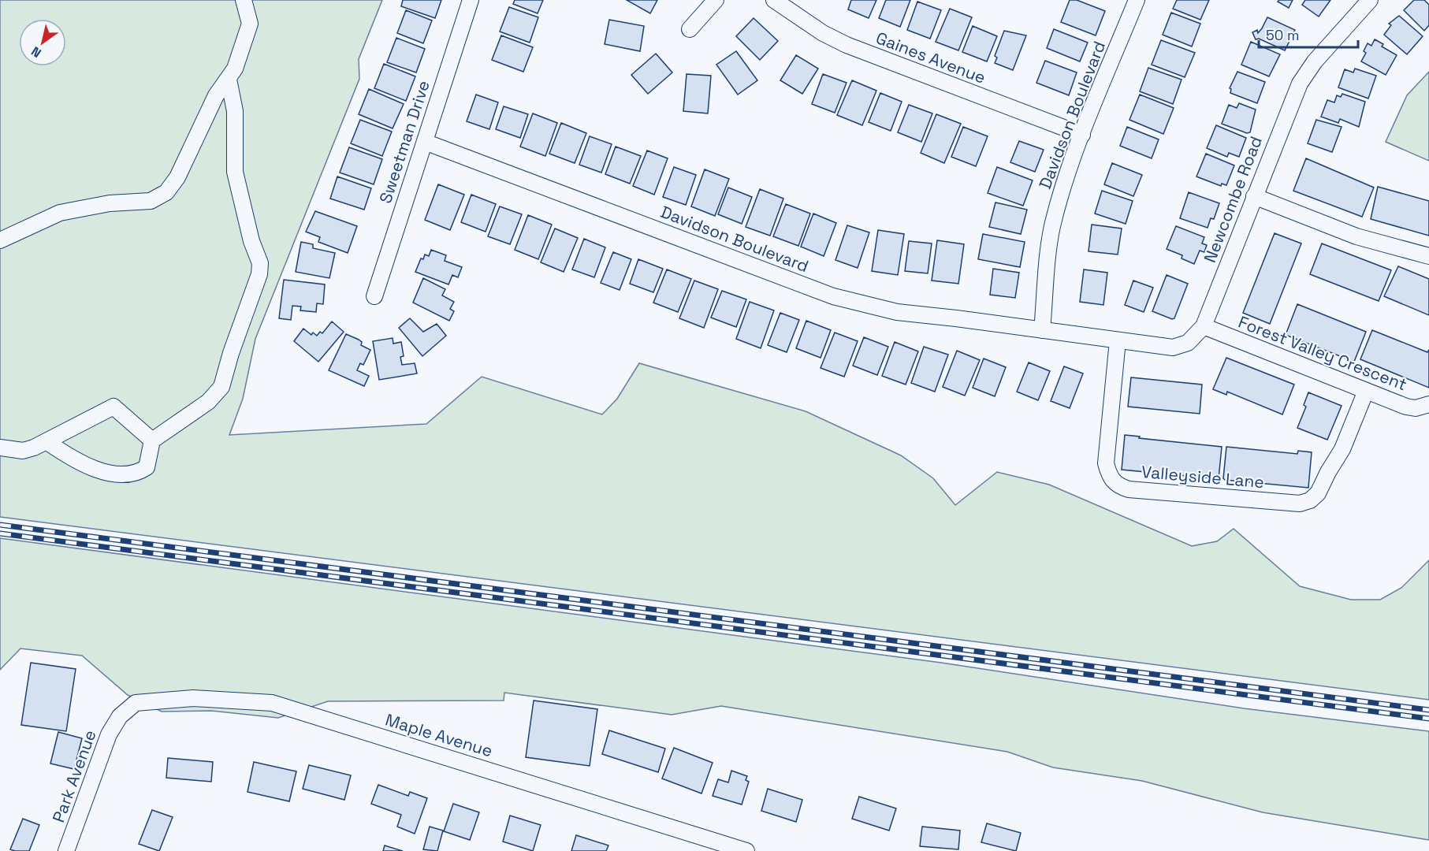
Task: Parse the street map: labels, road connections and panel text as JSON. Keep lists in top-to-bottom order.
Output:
{
  "streets": {
    "street": [
      "Gaines Avenue",
      "Davidson Boulevard",
      "Sweetman Drive",
      "Newcombe Road",
      "Forest Valley Crescent",
      "Valleyside Lane",
      "Maple Avenue",
      "Park Avenue"
    ]
  },
  "crossings": [
    ["Gaines Avenue", "Davidson Boulevard"],
    ["Davidson Boulevard", "Sweetman Drive"],
    ["Davidson Boulevard", "Newcombe Road"],
    ["Newcombe Road", "Forest Valley Crescent"],
    ["Newcombe Road", "Valleyside Lane"],
    ["Forest Valley Crescent", "Valleyside Lane"],
    ["Maple Avenue", "Park Avenue"]
  ],
  "scale_bar": "50 m",
  "north": "bottom left"
}
